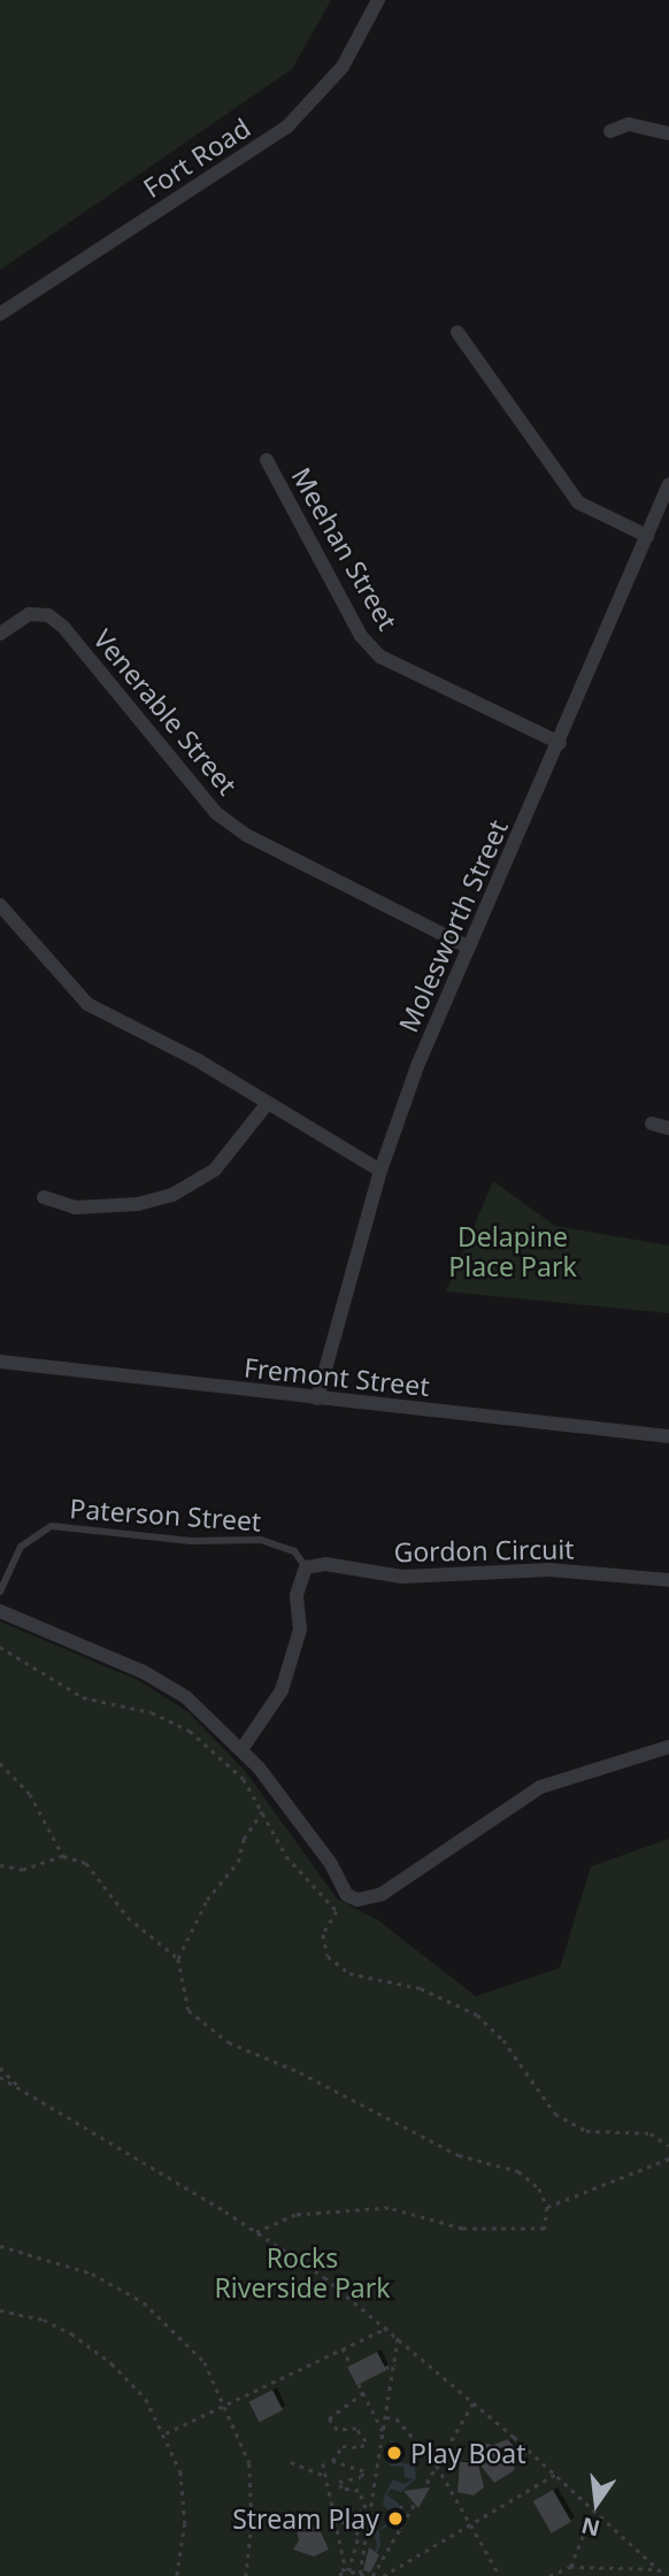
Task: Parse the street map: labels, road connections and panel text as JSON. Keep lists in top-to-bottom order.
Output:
{
  "streets": {
    "street": [
      "Fort Road",
      "Meehan Street",
      "Venerable Street",
      "Molesworth Street",
      "Fremont Street",
      "Gordon Circuit"
    ],
    "lane": ["Paterson Street"]
  },
  "crossings": [
    ["Meehan Street", "Molesworth Street"],
    ["Venerable Street", "Molesworth Street"],
    ["Molesworth Street", "Fremont Street"],
    ["Paterson Street", "Gordon Circuit"]
  ],
  "parks": ["Delapine Place Park", "Rocks Riverside Park"],
  "places": ["Play Boat", "Stream Play"],
  "north": "bottom"
}
